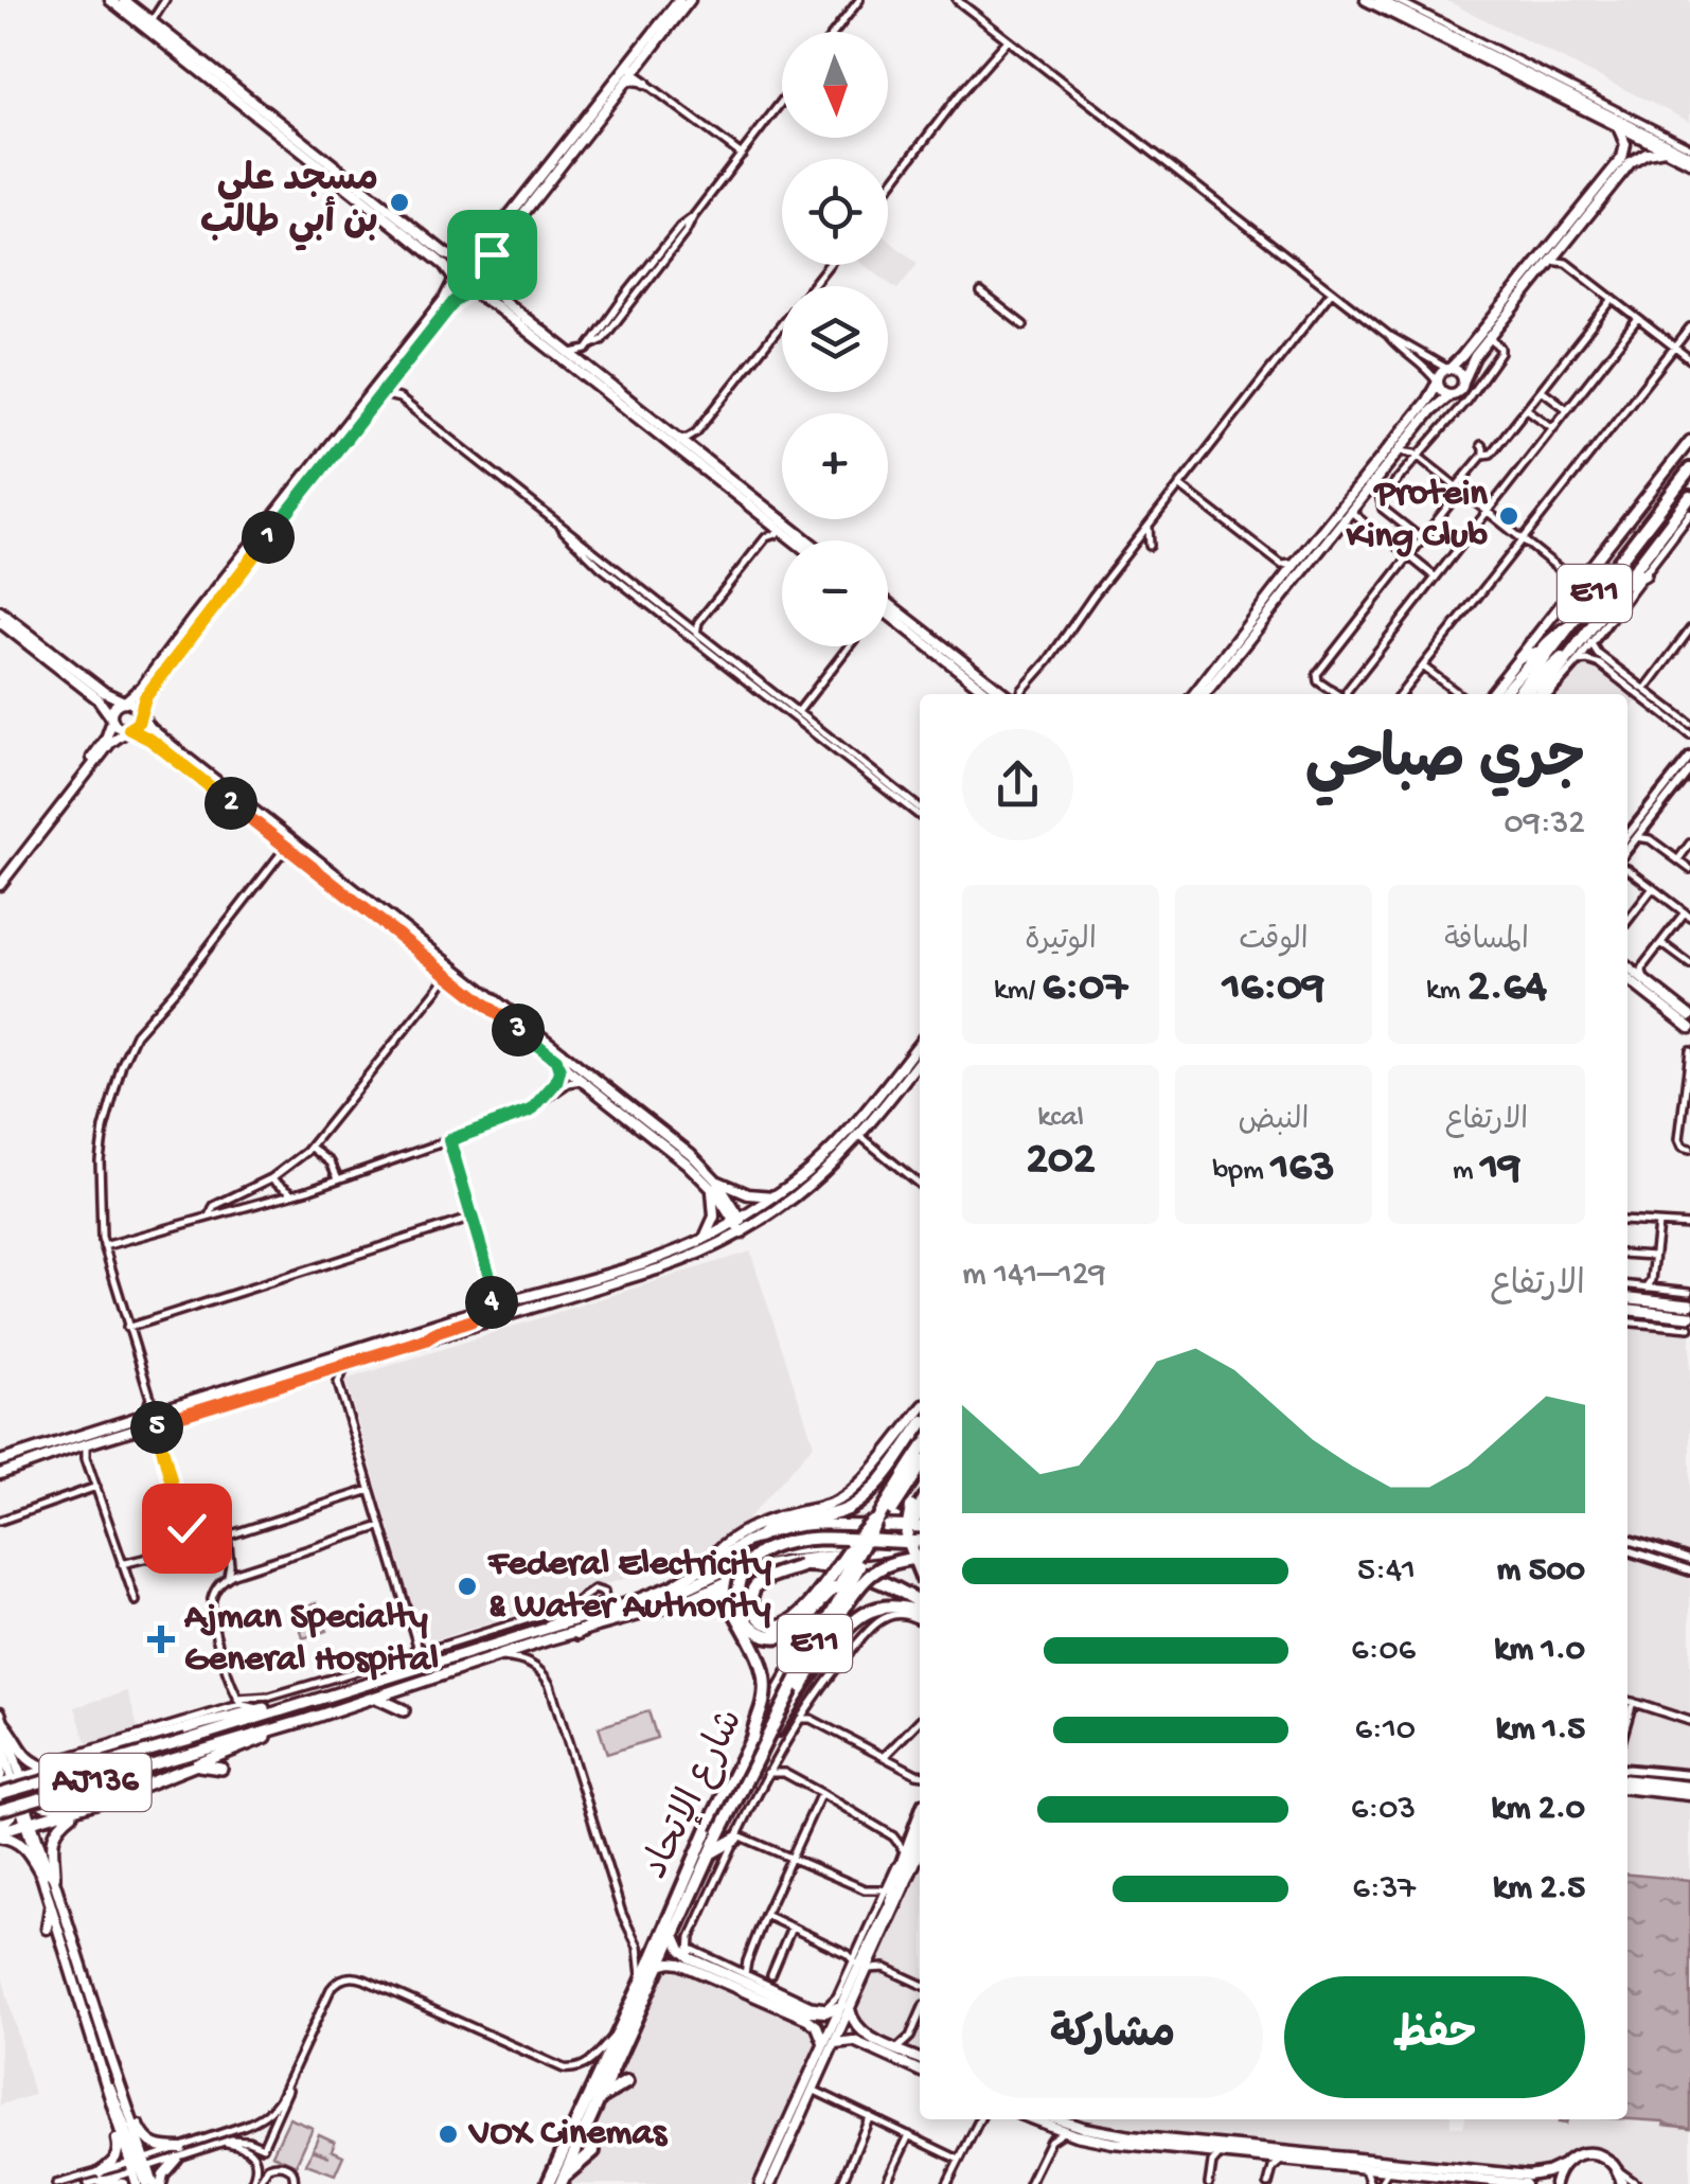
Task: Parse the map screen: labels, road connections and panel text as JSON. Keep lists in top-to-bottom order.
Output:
{
  "streets": {
    "highway": ["E11", "شارع الإتحاد"],
    "main road": ["AJ136"]
  },
  "crossings": [
    ["AJ136", "شارع الإتحاد"]
  ],
  "places": {
    "other": [
      "مسجد علي بن أبي طالب",
      "Protein King Club",
      "Federal Electricity & Water Authority",
      "VOX Cinemas"
    ],
    "health": ["Ajman Specialty General Hospital"]
  },
  "north": "bottom",
  "page": {
    "map_buttons": ["+", "−"],
    "pins": [
      "1",
      "2",
      "3",
      "4",
      "5"
    ],
    "heading": ["جري صباحي", "09:32"],
    "stats": [
      ["المسافة", "2.64 km"],
      ["الوقت", "16:09"],
      ["الوتيرة", "6:07 /km"],
      ["الارتفاع", "19 m"],
      ["النبض", "163 bpm"],
      ["kcal", "202"]
    ],
    "chart": ["الارتفاع", "129–141 m"],
    "list": [
      {
        "name": "500 m",
        "note": "5:41"
      },
      {
        "name": "1.0 km",
        "note": "6:06"
      },
      {
        "name": "1.5 km",
        "note": "6:10"
      },
      {
        "name": "2.0 km",
        "note": "6:03"
      },
      {
        "name": "2.5 km",
        "note": "6:37"
      }
    ],
    "buttons": ["حفظ", "مشاركة"]
  }
}
